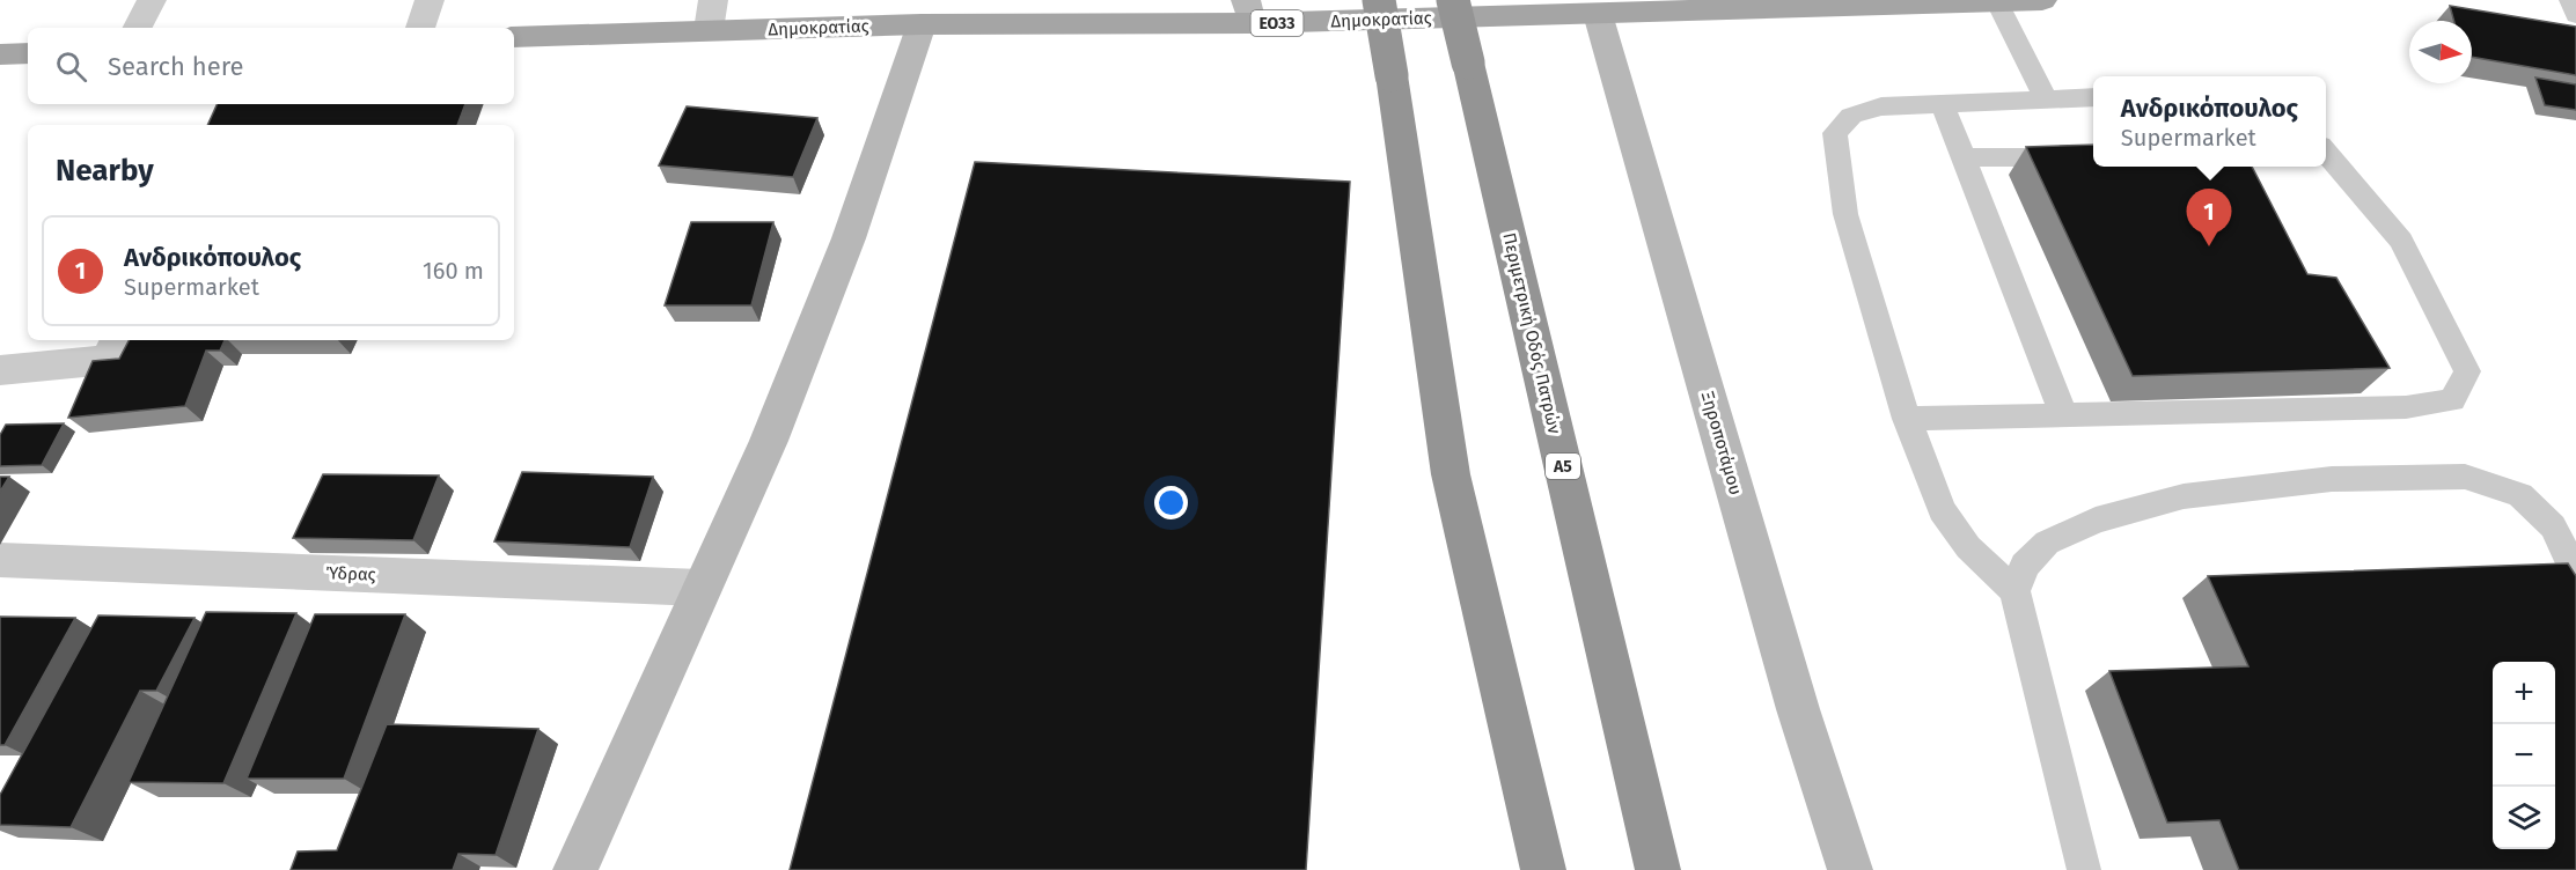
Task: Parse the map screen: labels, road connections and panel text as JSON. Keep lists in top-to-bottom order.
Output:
{
  "streets": {
    "highway": ["Περιμετρική Οδός Πατρών", "Α5"],
    "main road": ["Δημοκρατίας", "ΕΟ33"],
    "street": ["Ξηροποτάμου", "Ύδρας"]
  },
  "crossings": [
    ["Δημοκρατίας", "Ξηροποτάμου"]
  ],
  "north": "right",
  "page": {
    "search": "Search here",
    "popup": ["Ανδρικόπουλος", "Supermarket"],
    "heading": "Nearby",
    "pins": "1",
    "list": [
      {
        "mark": "1",
        "name": "Ανδρικόπουλος",
        "note": "Supermarket",
        "value": "160 m"
      }
    ],
    "map_buttons": ["+", "−"]
  }
}
